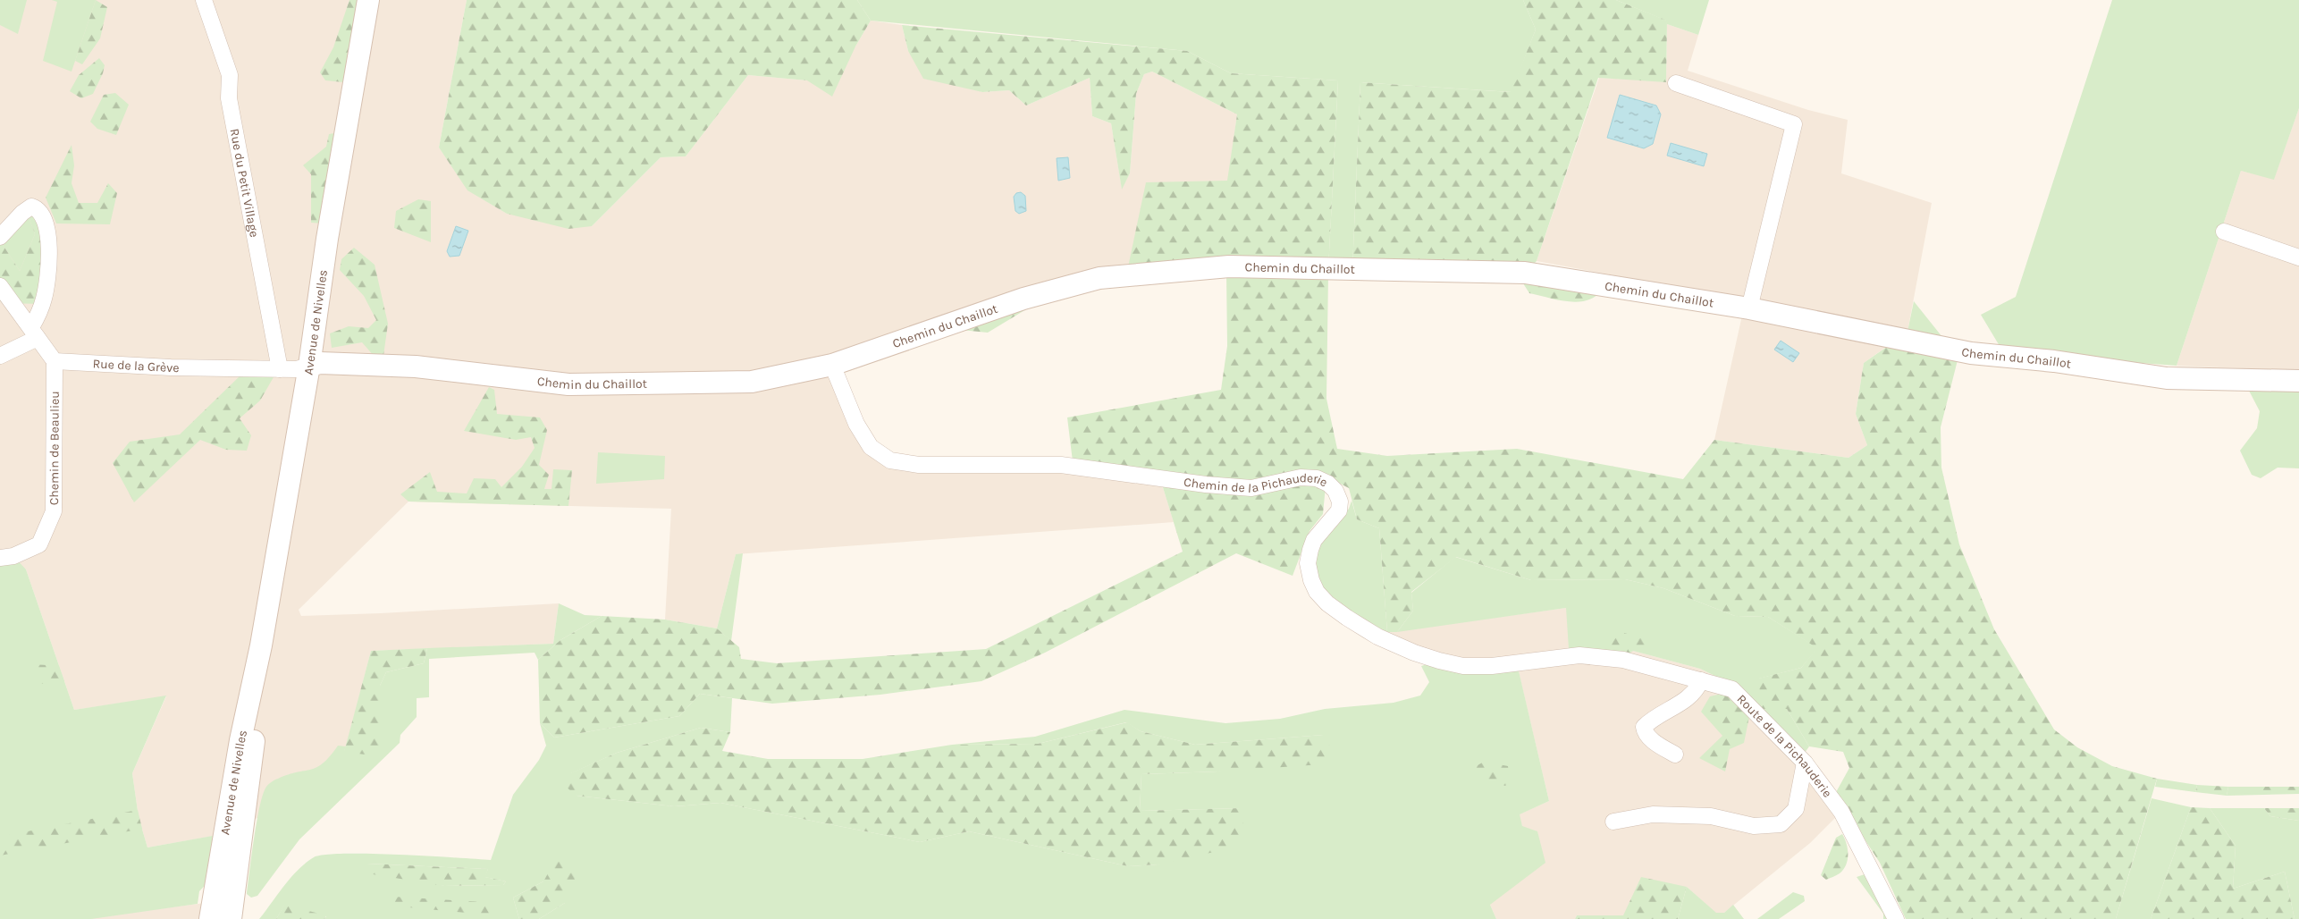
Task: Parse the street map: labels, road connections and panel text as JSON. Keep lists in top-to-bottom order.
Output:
{
  "streets": {
    "street": [
      "Rue du Petit Village",
      "Chemin du Chaillot",
      "Avenue de Nivelles",
      "Rue de la Grève",
      "Chemin de Beaulieu",
      "Chemin de la Pichauderie",
      "Route de la Pichauderie"
    ]
  },
  "crossings": [
    ["Rue du Petit Village", "Rue de la Grève"],
    ["Chemin du Chaillot", "Avenue de Nivelles"],
    ["Chemin du Chaillot", "Rue de la Grève"],
    ["Chemin du Chaillot", "Chemin de la Pichauderie"],
    ["Avenue de Nivelles", "Rue de la Grève"],
    ["Rue de la Grève", "Chemin de Beaulieu"],
    ["Chemin de la Pichauderie", "Route de la Pichauderie"]
  ]
}
